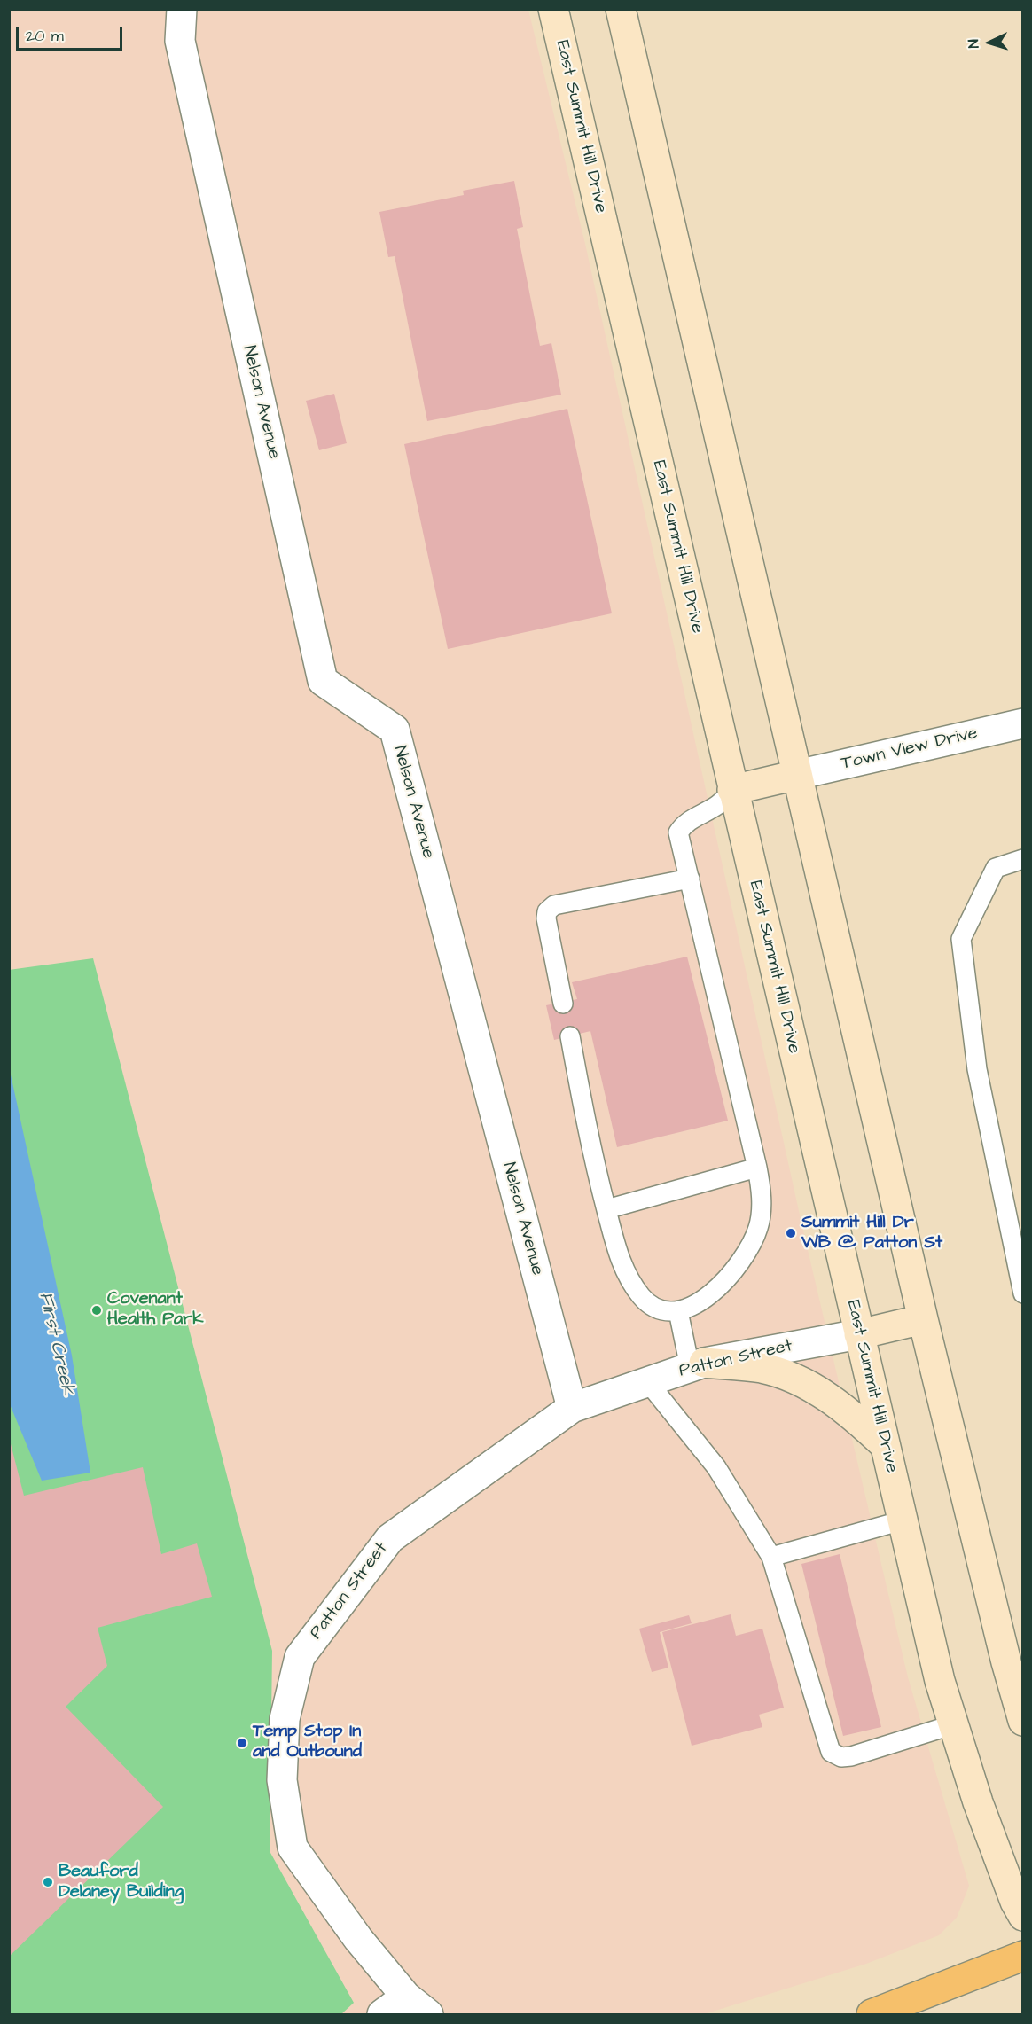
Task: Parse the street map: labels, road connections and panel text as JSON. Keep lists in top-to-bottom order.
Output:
{
  "streets": {
    "main road": ["East Summit Hill Drive"],
    "street": ["Nelson Avenue", "Town View Drive", "Patton Street"]
  },
  "crossings": [
    ["East Summit Hill Drive", "Patton Street"],
    ["Nelson Avenue", "Patton Street"]
  ],
  "water": ["First Creek"],
  "places": [
    "Summit Hill Dr WB @ Patton St",
    "Covenant Health Park",
    "Temp Stop In and Outbound",
    "Beauford Delaney Building"
  ],
  "scale_bar": "20 m",
  "north": "left"
}
